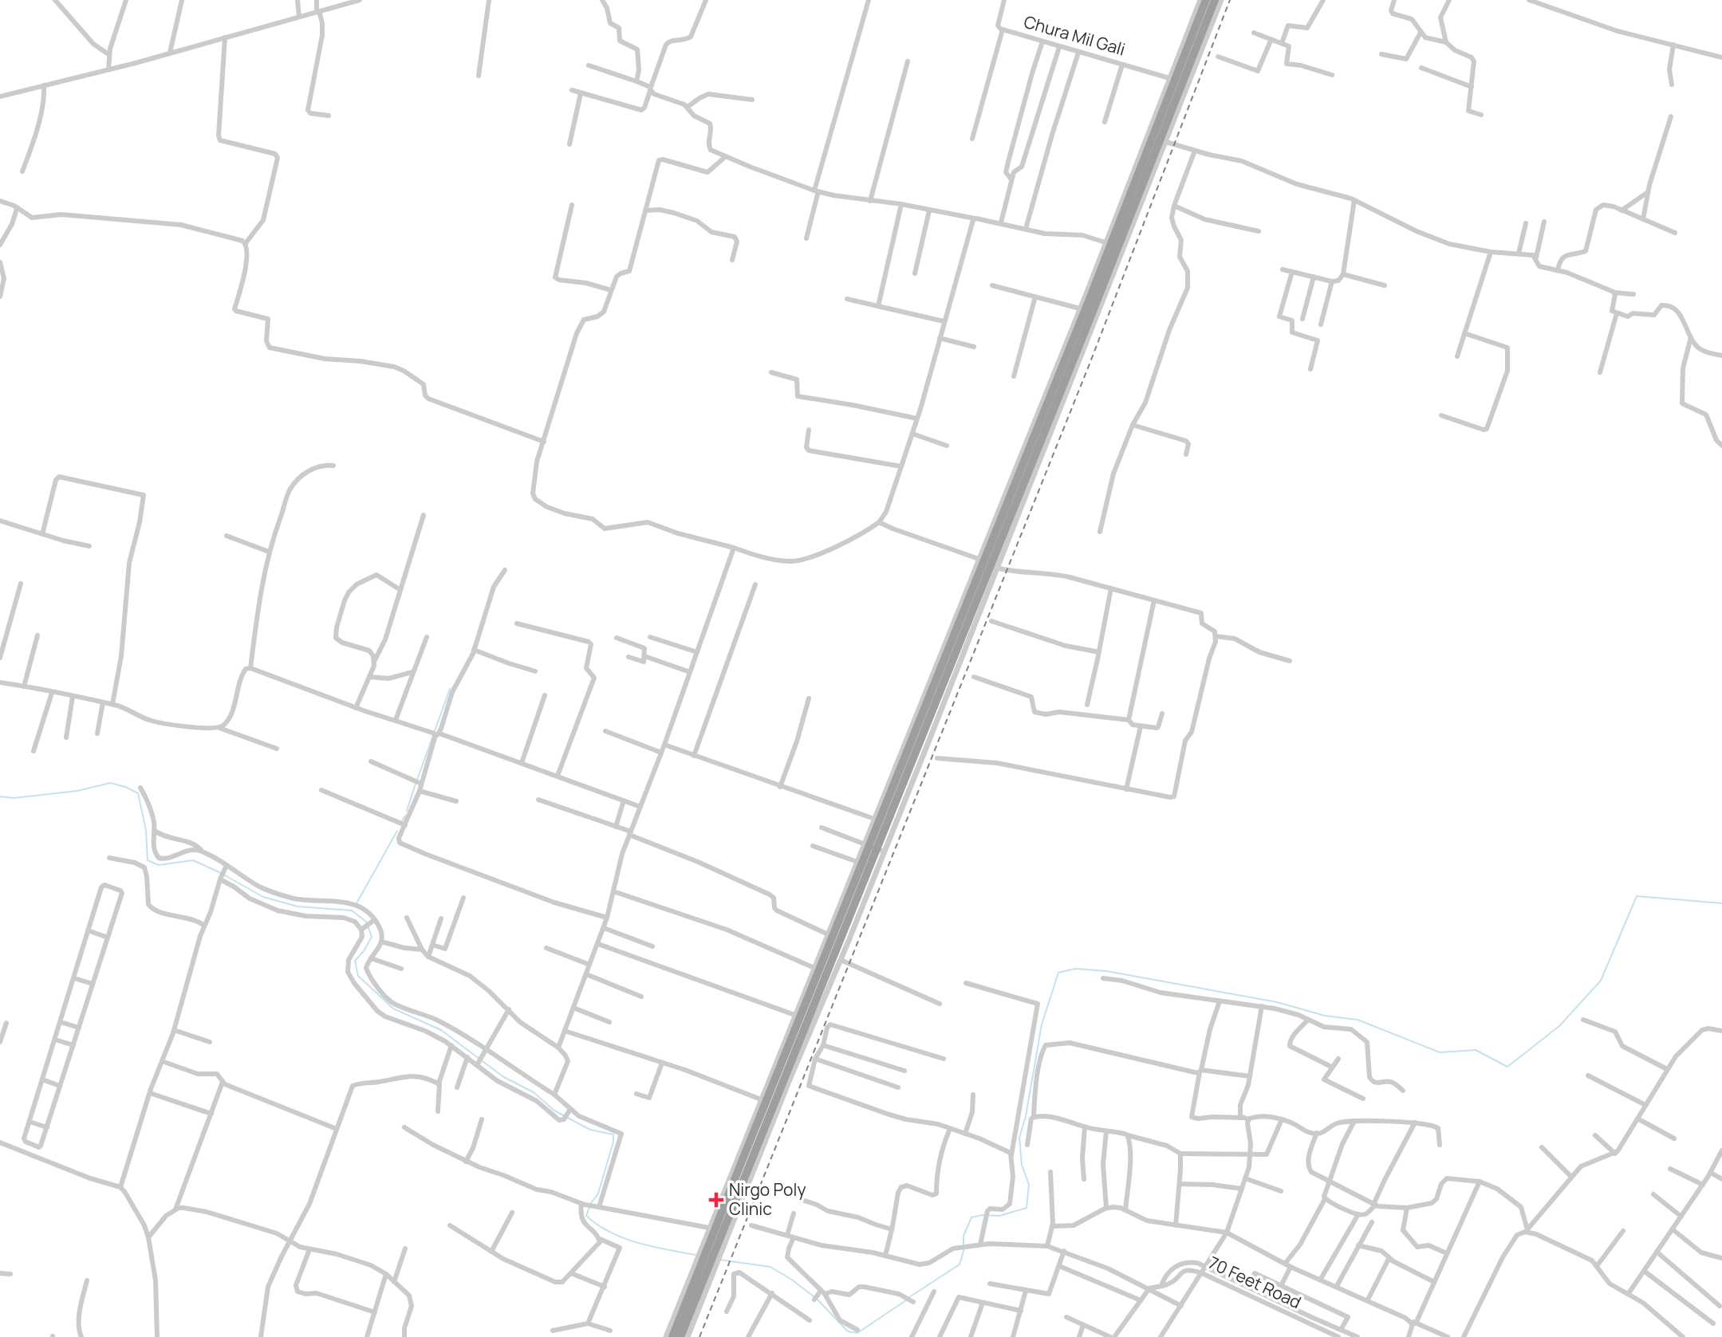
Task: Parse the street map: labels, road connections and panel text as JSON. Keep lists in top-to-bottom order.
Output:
{
  "streets": {
    "street": ["Chura Mil Gali", "70 Feet Road"]
  },
  "places": {
    "health": ["Nirgo Poly Clinic"]
  }
}
